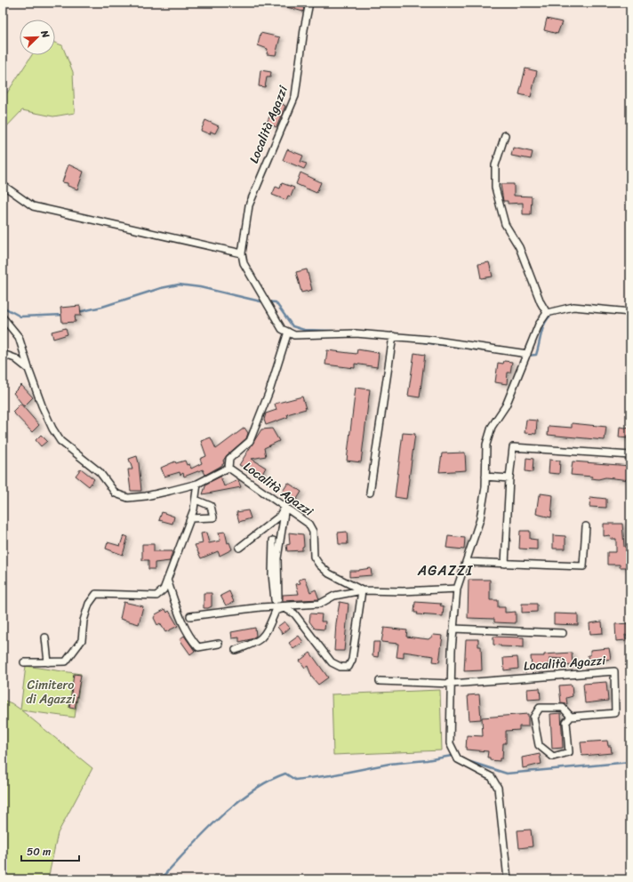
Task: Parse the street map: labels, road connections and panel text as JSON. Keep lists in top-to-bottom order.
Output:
{
  "streets": {
    "street": ["Località Agazzi"]
  },
  "districts": ["AGAZZI"],
  "parks": ["Cimitero di Agazzi"],
  "scale_bar": "50 m",
  "north": "top right"
}
